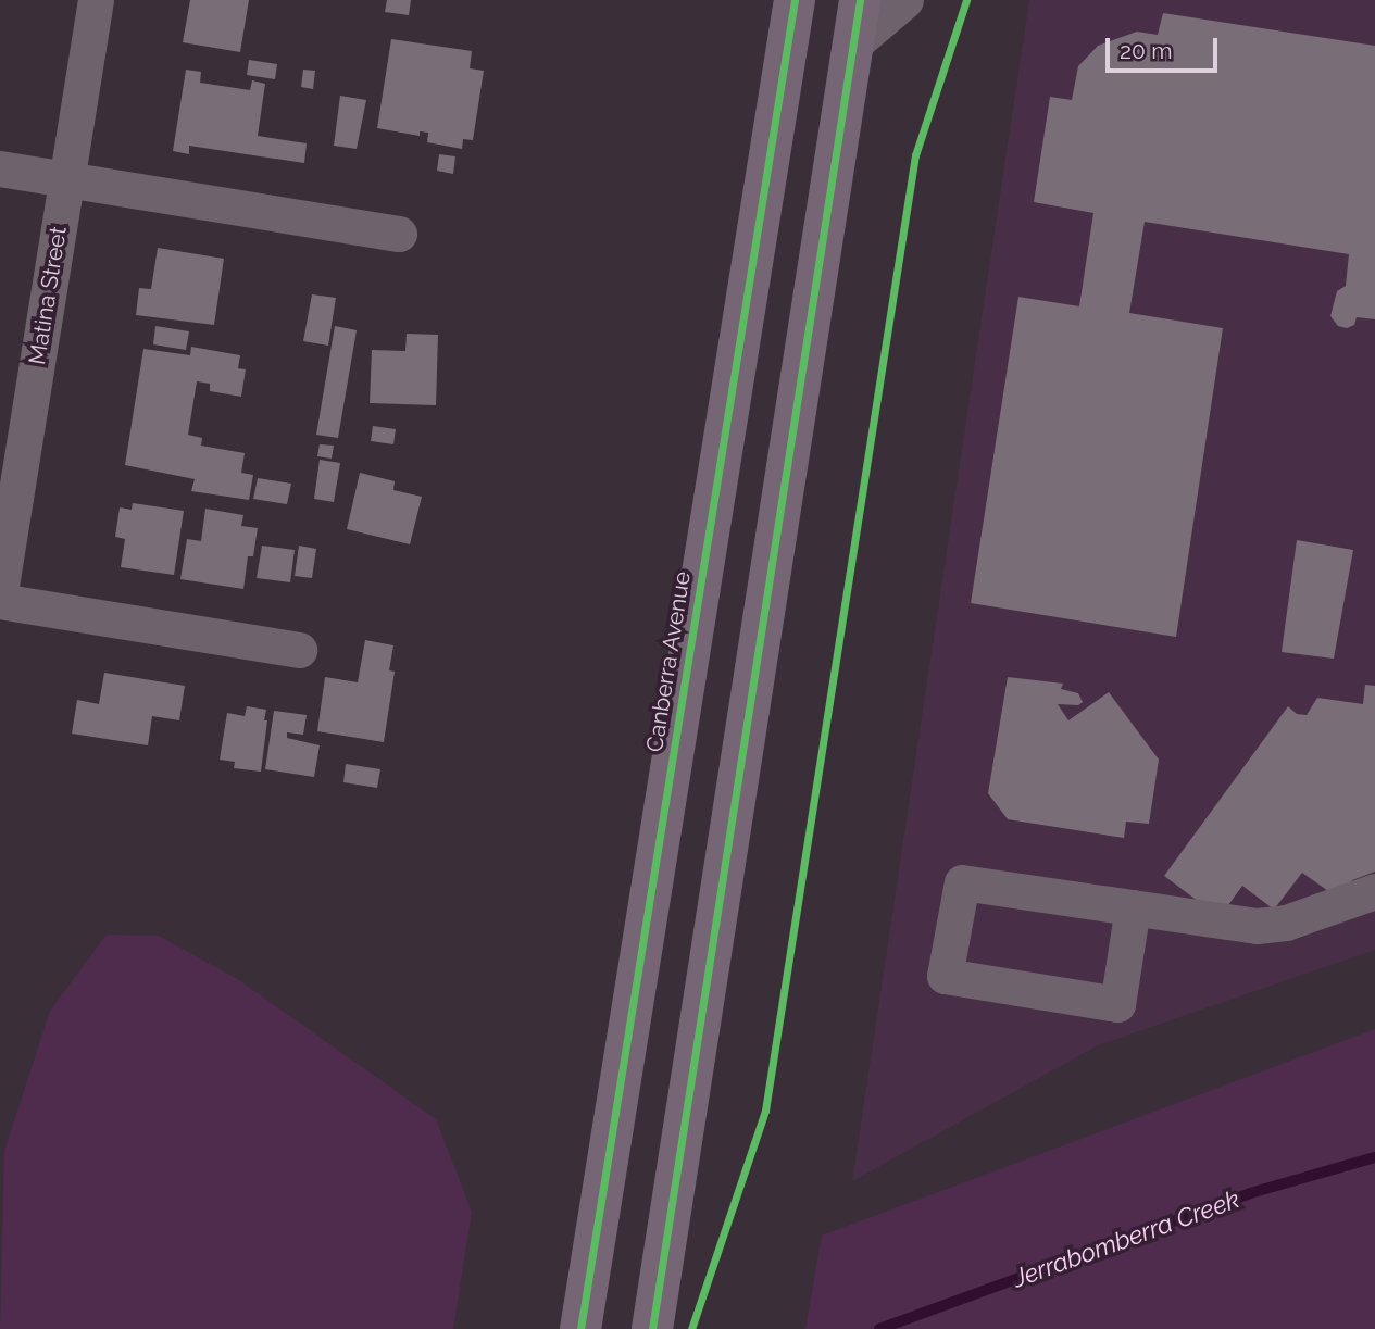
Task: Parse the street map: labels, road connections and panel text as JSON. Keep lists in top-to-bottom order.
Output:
{
  "streets": {
    "highway": ["Canberra Avenue"],
    "street": ["Matina Street"]
  },
  "water": ["Jerrabomberra Creek"],
  "scale_bar": "20 m"
}
